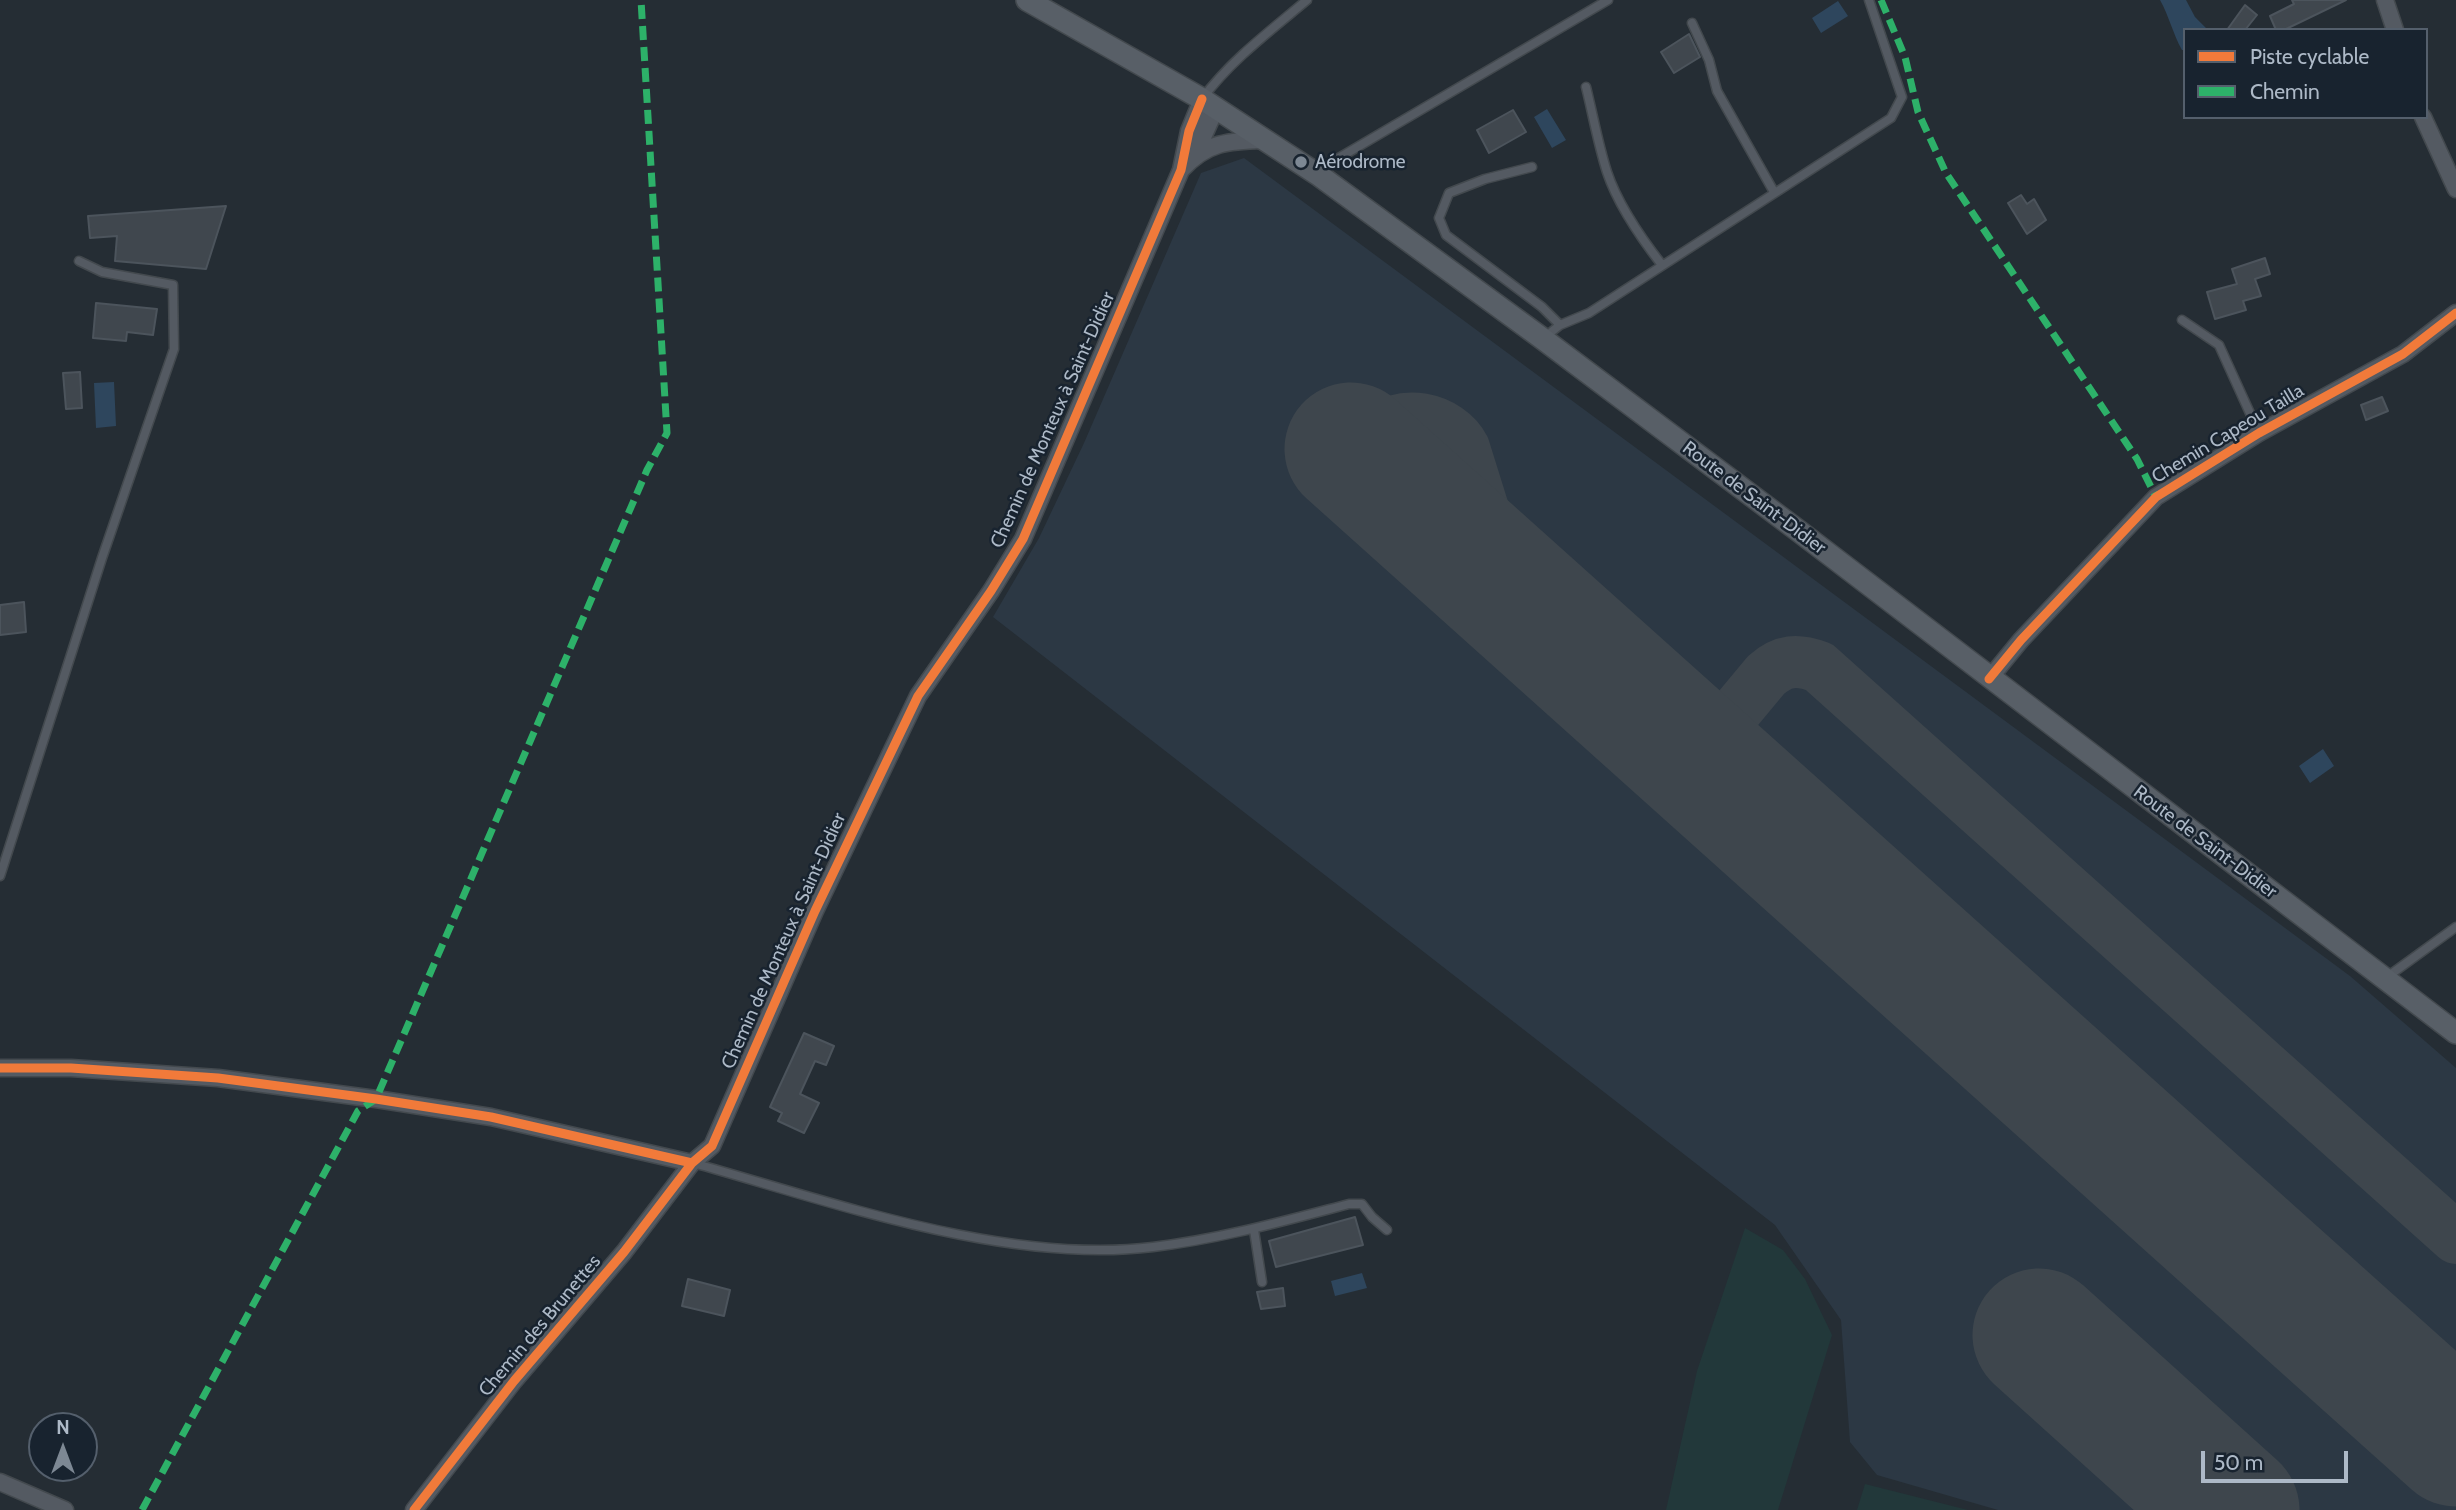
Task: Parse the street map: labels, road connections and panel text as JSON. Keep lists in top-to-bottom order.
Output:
{
  "streets": {
    "main road": ["Route de Saint-Didier"],
    "street": ["Chemin de Monteux à Saint-Didier", "Chemin Capeou Tailla", "Chemin des Brunettes"]
  },
  "crossings": [
    ["Chemin de Monteux à Saint-Didier", "Route de Saint-Didier"],
    ["Chemin de Monteux à Saint-Didier", "Chemin des Brunettes"],
    ["Chemin Capeou Tailla", "Route de Saint-Didier"]
  ],
  "places": ["Aérodrome"],
  "legend": ["Piste cyclable", "Chemin"],
  "scale_bar": "50 m",
  "north": "top"
}
